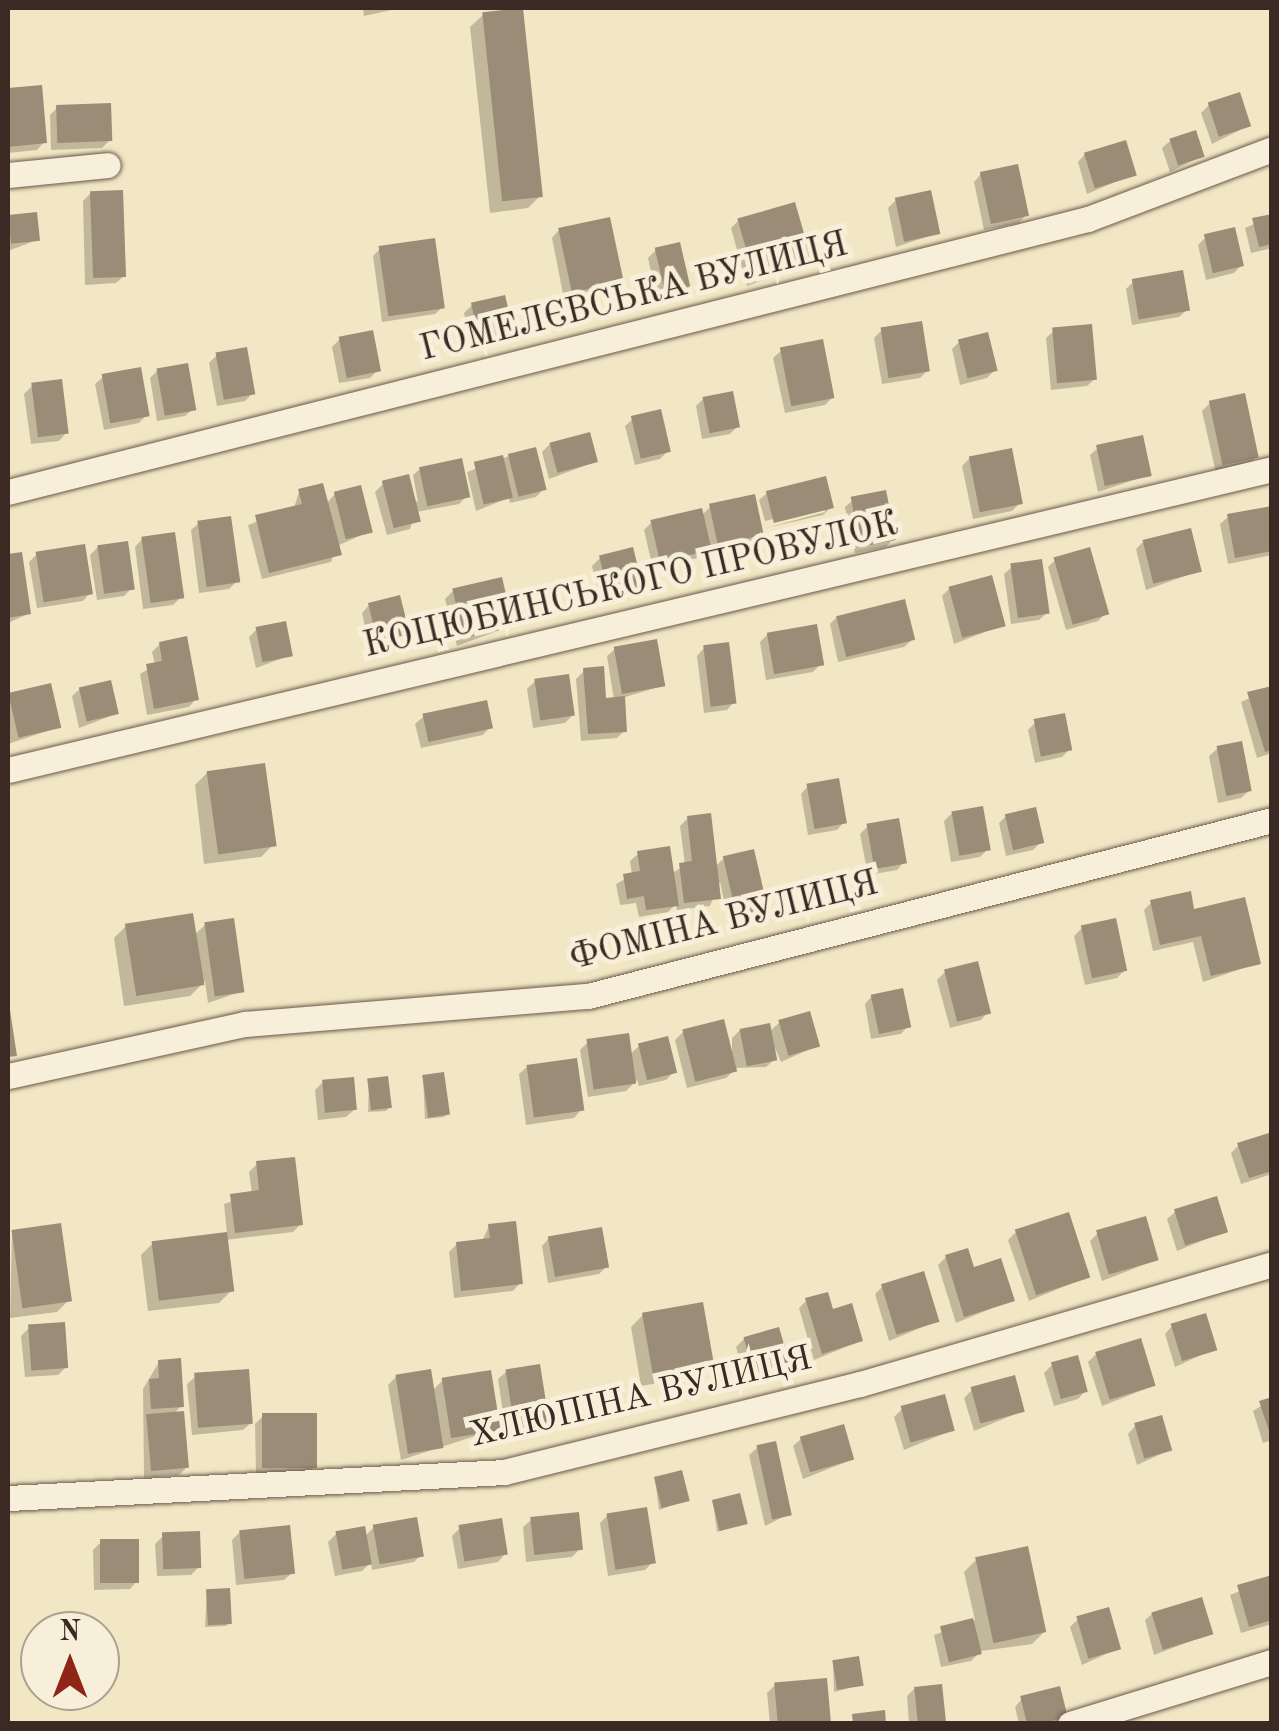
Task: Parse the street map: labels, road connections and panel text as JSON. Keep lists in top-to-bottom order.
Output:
{
  "streets": {
    "street": [
      "ГОМЕЛЄВСЬКА ВУЛИЦЯ",
      "КОЦЮБИНСЬКОГО ПРОВУЛОК",
      "ФОМІНА ВУЛИЦЯ",
      "ХЛЮПІНА ВУЛИЦЯ"
    ]
  },
  "north": "top"
}
